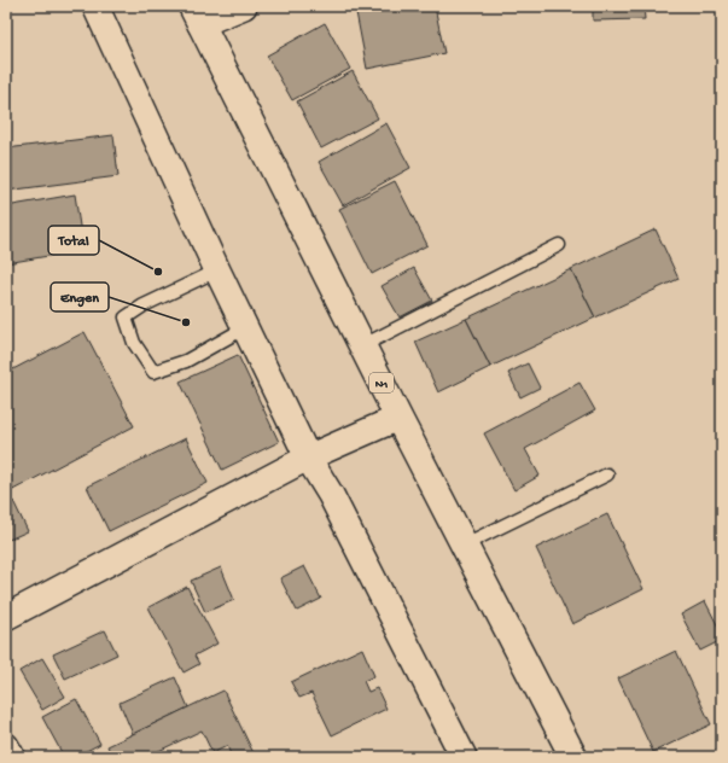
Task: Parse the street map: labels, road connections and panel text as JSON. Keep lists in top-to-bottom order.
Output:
{
  "streets": {
    "highway": ["N1"]
  },
  "places": ["Total", "Engen"]
}
